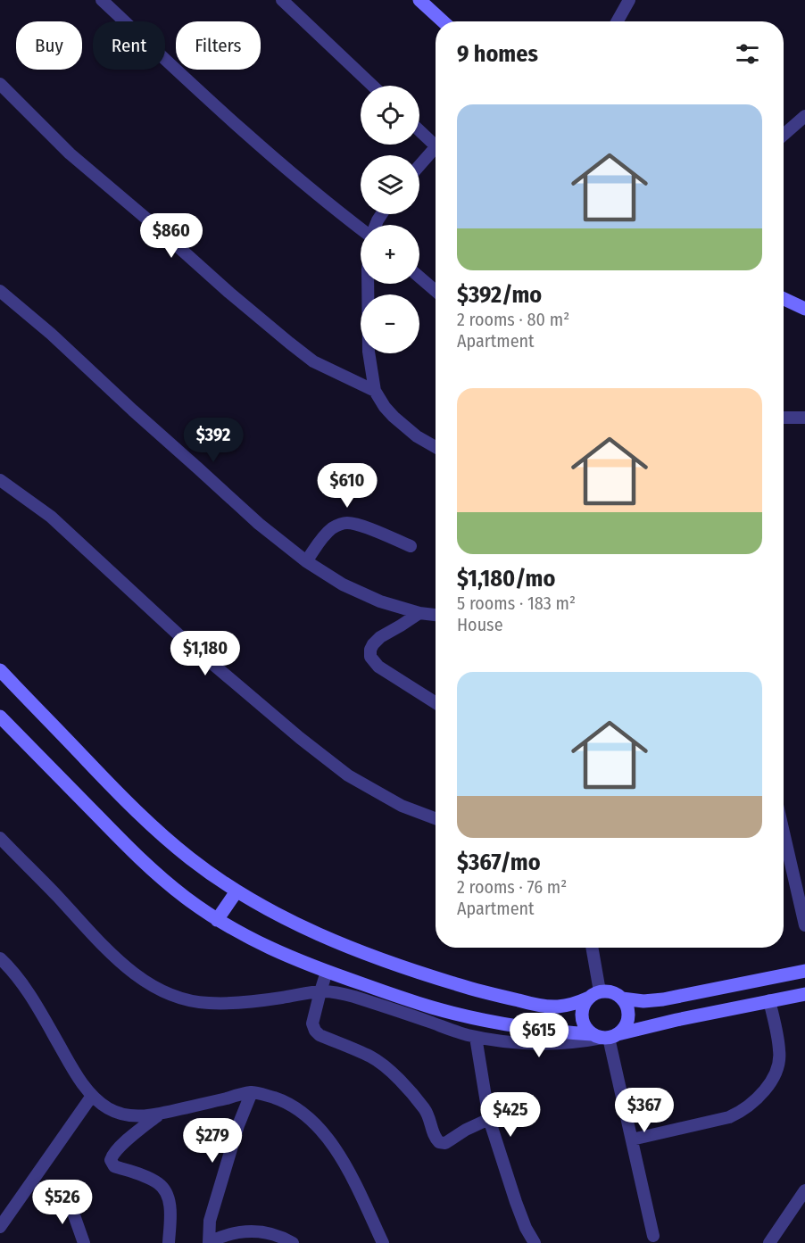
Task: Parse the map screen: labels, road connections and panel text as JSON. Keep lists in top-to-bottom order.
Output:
{
  "page": {
    "chip": ["Buy", "Rent", "Filters"],
    "heading": "9 homes",
    "map_buttons": ["+", "−"],
    "list": [
      {
        "name": "$392/mo",
        "note": "2 rooms · 80 m² · Apartment"
      },
      {
        "name": "$1,180/mo",
        "note": "5 rooms · 183 m² · House"
      },
      {
        "name": "$367/mo",
        "note": "2 rooms · 76 m² · Apartment"
      }
    ],
    "price": [
      "$860",
      "$392",
      "$610",
      "$1,180",
      "$615",
      "$367",
      "$425",
      "$279",
      "$526"
    ]
  }
}
